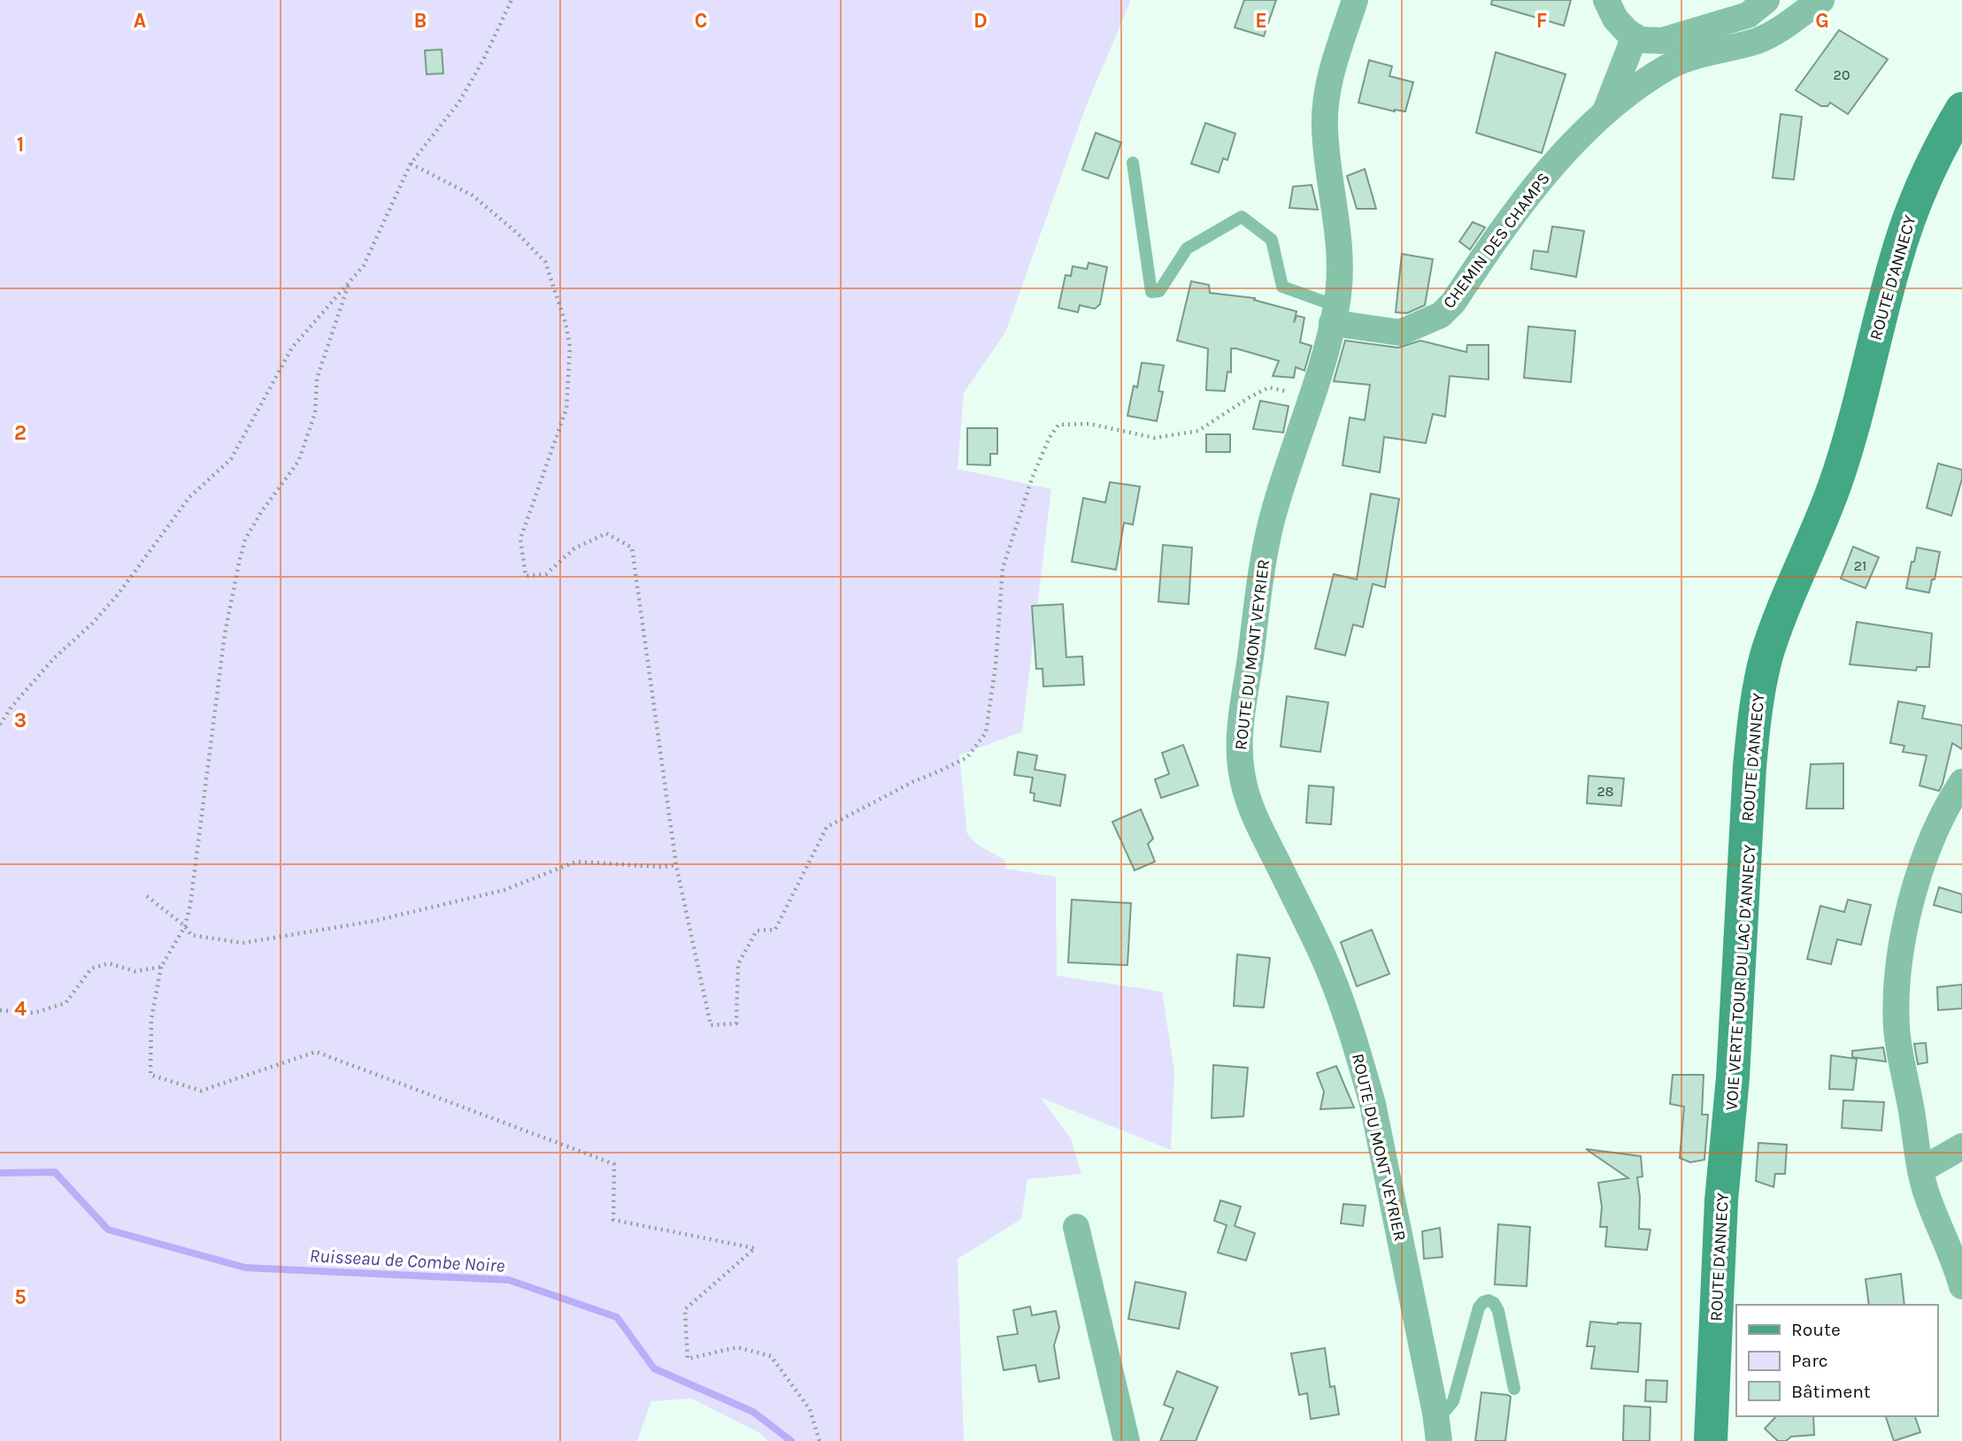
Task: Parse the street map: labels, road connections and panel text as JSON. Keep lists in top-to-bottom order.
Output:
{
  "streets": {
    "main road": ["ROUTE D'ANNECY"],
    "street": ["CHEMIN DES CHAMPS", "ROUTE DU MONT VEYRIER"]
  },
  "crossings": [
    ["CHEMIN DES CHAMPS", "ROUTE DU MONT VEYRIER"]
  ],
  "water": ["Ruisseau de Combe Noire"],
  "house_numbers": ["20", "21", "28"],
  "legend": ["Route", "Parc", "Bâtiment"],
  "grid": {
    "columns": [
      "A",
      "B",
      "C",
      "D",
      "E",
      "F",
      "G"
    ],
    "rows": [
      "1",
      "2",
      "3",
      "4",
      "5"
    ]
  }
}
